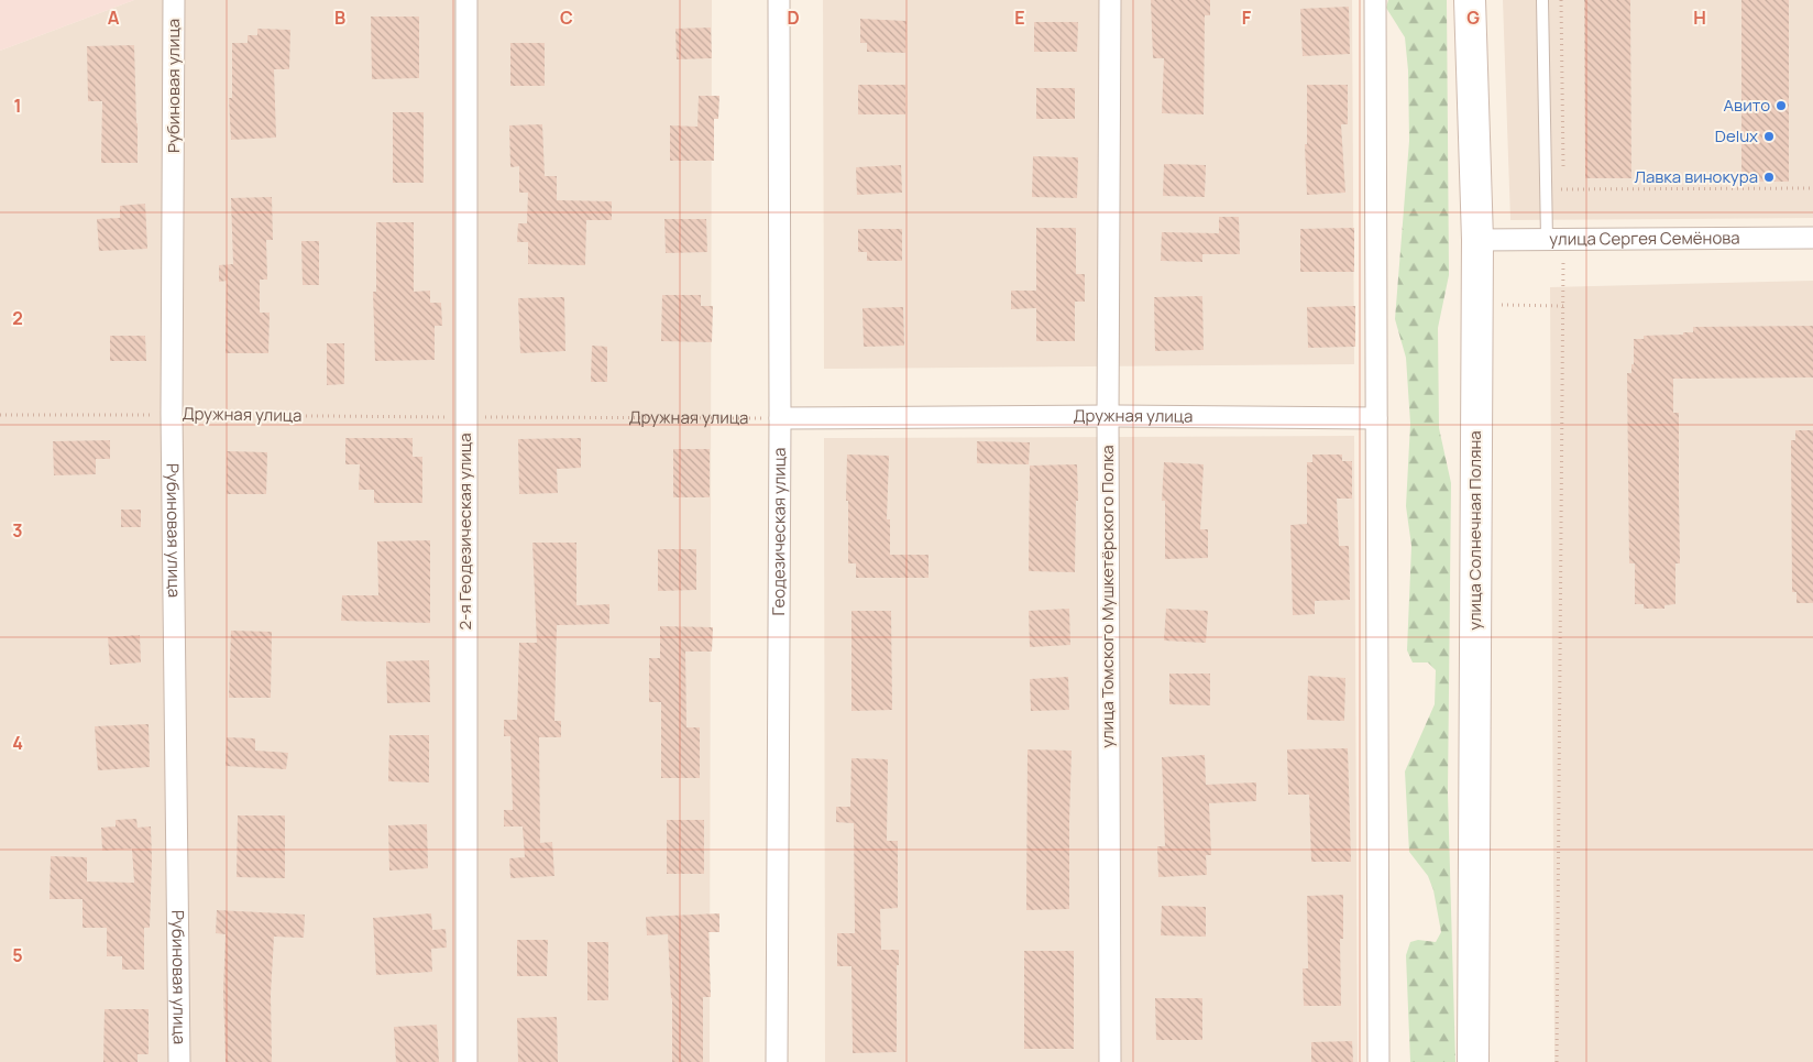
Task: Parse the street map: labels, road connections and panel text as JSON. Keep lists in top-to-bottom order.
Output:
{
  "streets": {
    "street": [
      "Рубиновая улица",
      "улица Сергея Семёнова",
      "Дружная улица",
      "улица Солнечная Поляна",
      "2-я Геодезическая улица",
      "Геодезическая улица",
      "улица Томского Мушкетёрского Полка"
    ]
  },
  "crossings": [
    ["Рубиновая улица", "Дружная улица"],
    ["улица Сергея Семёнова", "улица Солнечная Поляна"],
    ["Дружная улица", "2-я Геодезическая улица"],
    ["Дружная улица", "Геодезическая улица"],
    ["Дружная улица", "улица Томского Мушкетёрского Полка"]
  ],
  "places": ["Авито", "Delux", "Лавка винокура"],
  "grid": {
    "columns": [
      "A",
      "B",
      "C",
      "D",
      "E",
      "F",
      "G",
      "H"
    ],
    "rows": [
      "1",
      "2",
      "3",
      "4",
      "5"
    ]
  }
}
